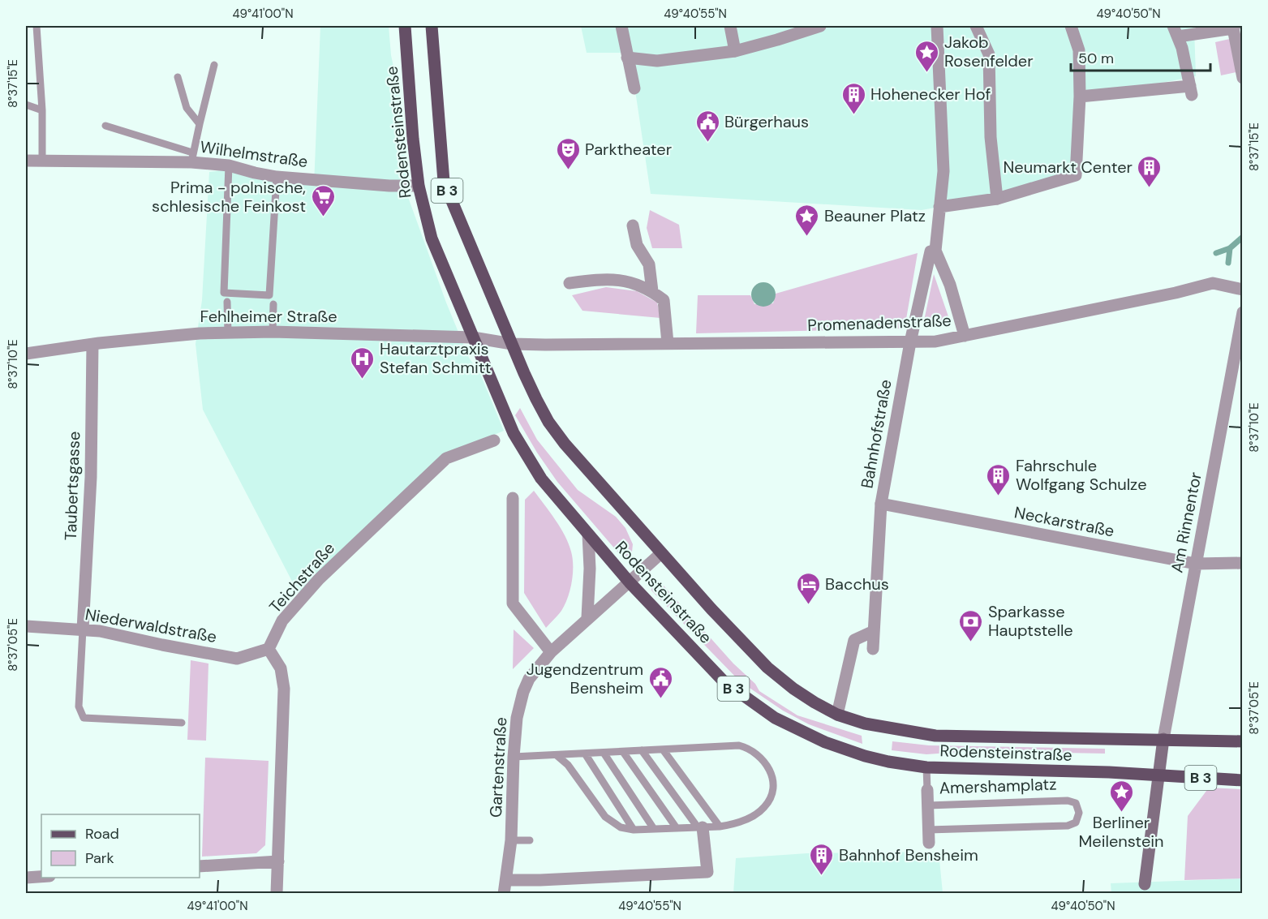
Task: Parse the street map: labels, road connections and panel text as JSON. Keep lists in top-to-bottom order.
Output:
{
  "streets": {
    "main road": ["Rodensteinstraße", "B 3"],
    "street": [
      "Wilhelmstraße",
      "Fehlheimer Straße",
      "Promenadenstraße",
      "Bahnhofstraße",
      "Taubertsgasse",
      "Neckarstraße",
      "Am Rinnentor",
      "Teichstraße",
      "Niederwaldstraße",
      "Gartenstraße",
      "Amershamplatz"
    ]
  },
  "crossings": [
    ["Rodensteinstraße", "Wilhelmstraße"],
    ["Rodensteinstraße", "Fehlheimer Straße"],
    ["Rodensteinstraße", "Promenadenstraße"],
    ["Rodensteinstraße", "Am Rinnentor"],
    ["Rodensteinstraße", "Gartenstraße"],
    ["Rodensteinstraße", "Amershamplatz"],
    ["Fehlheimer Straße", "Promenadenstraße"],
    ["Fehlheimer Straße", "Taubertsgasse"],
    ["Promenadenstraße", "Bahnhofstraße"],
    ["Bahnhofstraße", "Neckarstraße"],
    ["Taubertsgasse", "Niederwaldstraße"],
    ["Neckarstraße", "Am Rinnentor"],
    ["Teichstraße", "Niederwaldstraße"]
  ],
  "places": {
    "place": ["Jakob Rosenfelder", "Beauner Platz", "Berliner Meilenstein"],
    "building": [
      "Hohenecker Hof",
      "Neumarkt Center",
      "Fahrschule Wolfgang Schulze",
      "Bahnhof Bensheim"
    ],
    "public building": ["Bürgerhaus", "Jugendzentrum Bensheim"],
    "theatre": ["Parktheater"],
    "supermarket": ["Prima - polnische, schlesische Feinkost"],
    "hospital": ["Hautarztpraxis Stefan Schmitt"],
    "hotel": ["Bacchus"],
    "bank": ["Sparkasse Hauptstelle"]
  },
  "legend": ["Road", "Park"],
  "scale_bar": "50 m",
  "coordinates": [
    "49°41'00\"N",
    "49°40'55\"N",
    "49°40'50\"N",
    "8°37'15\"E",
    "8°37'10\"E",
    "8°37'05\"E"
  ]
}
